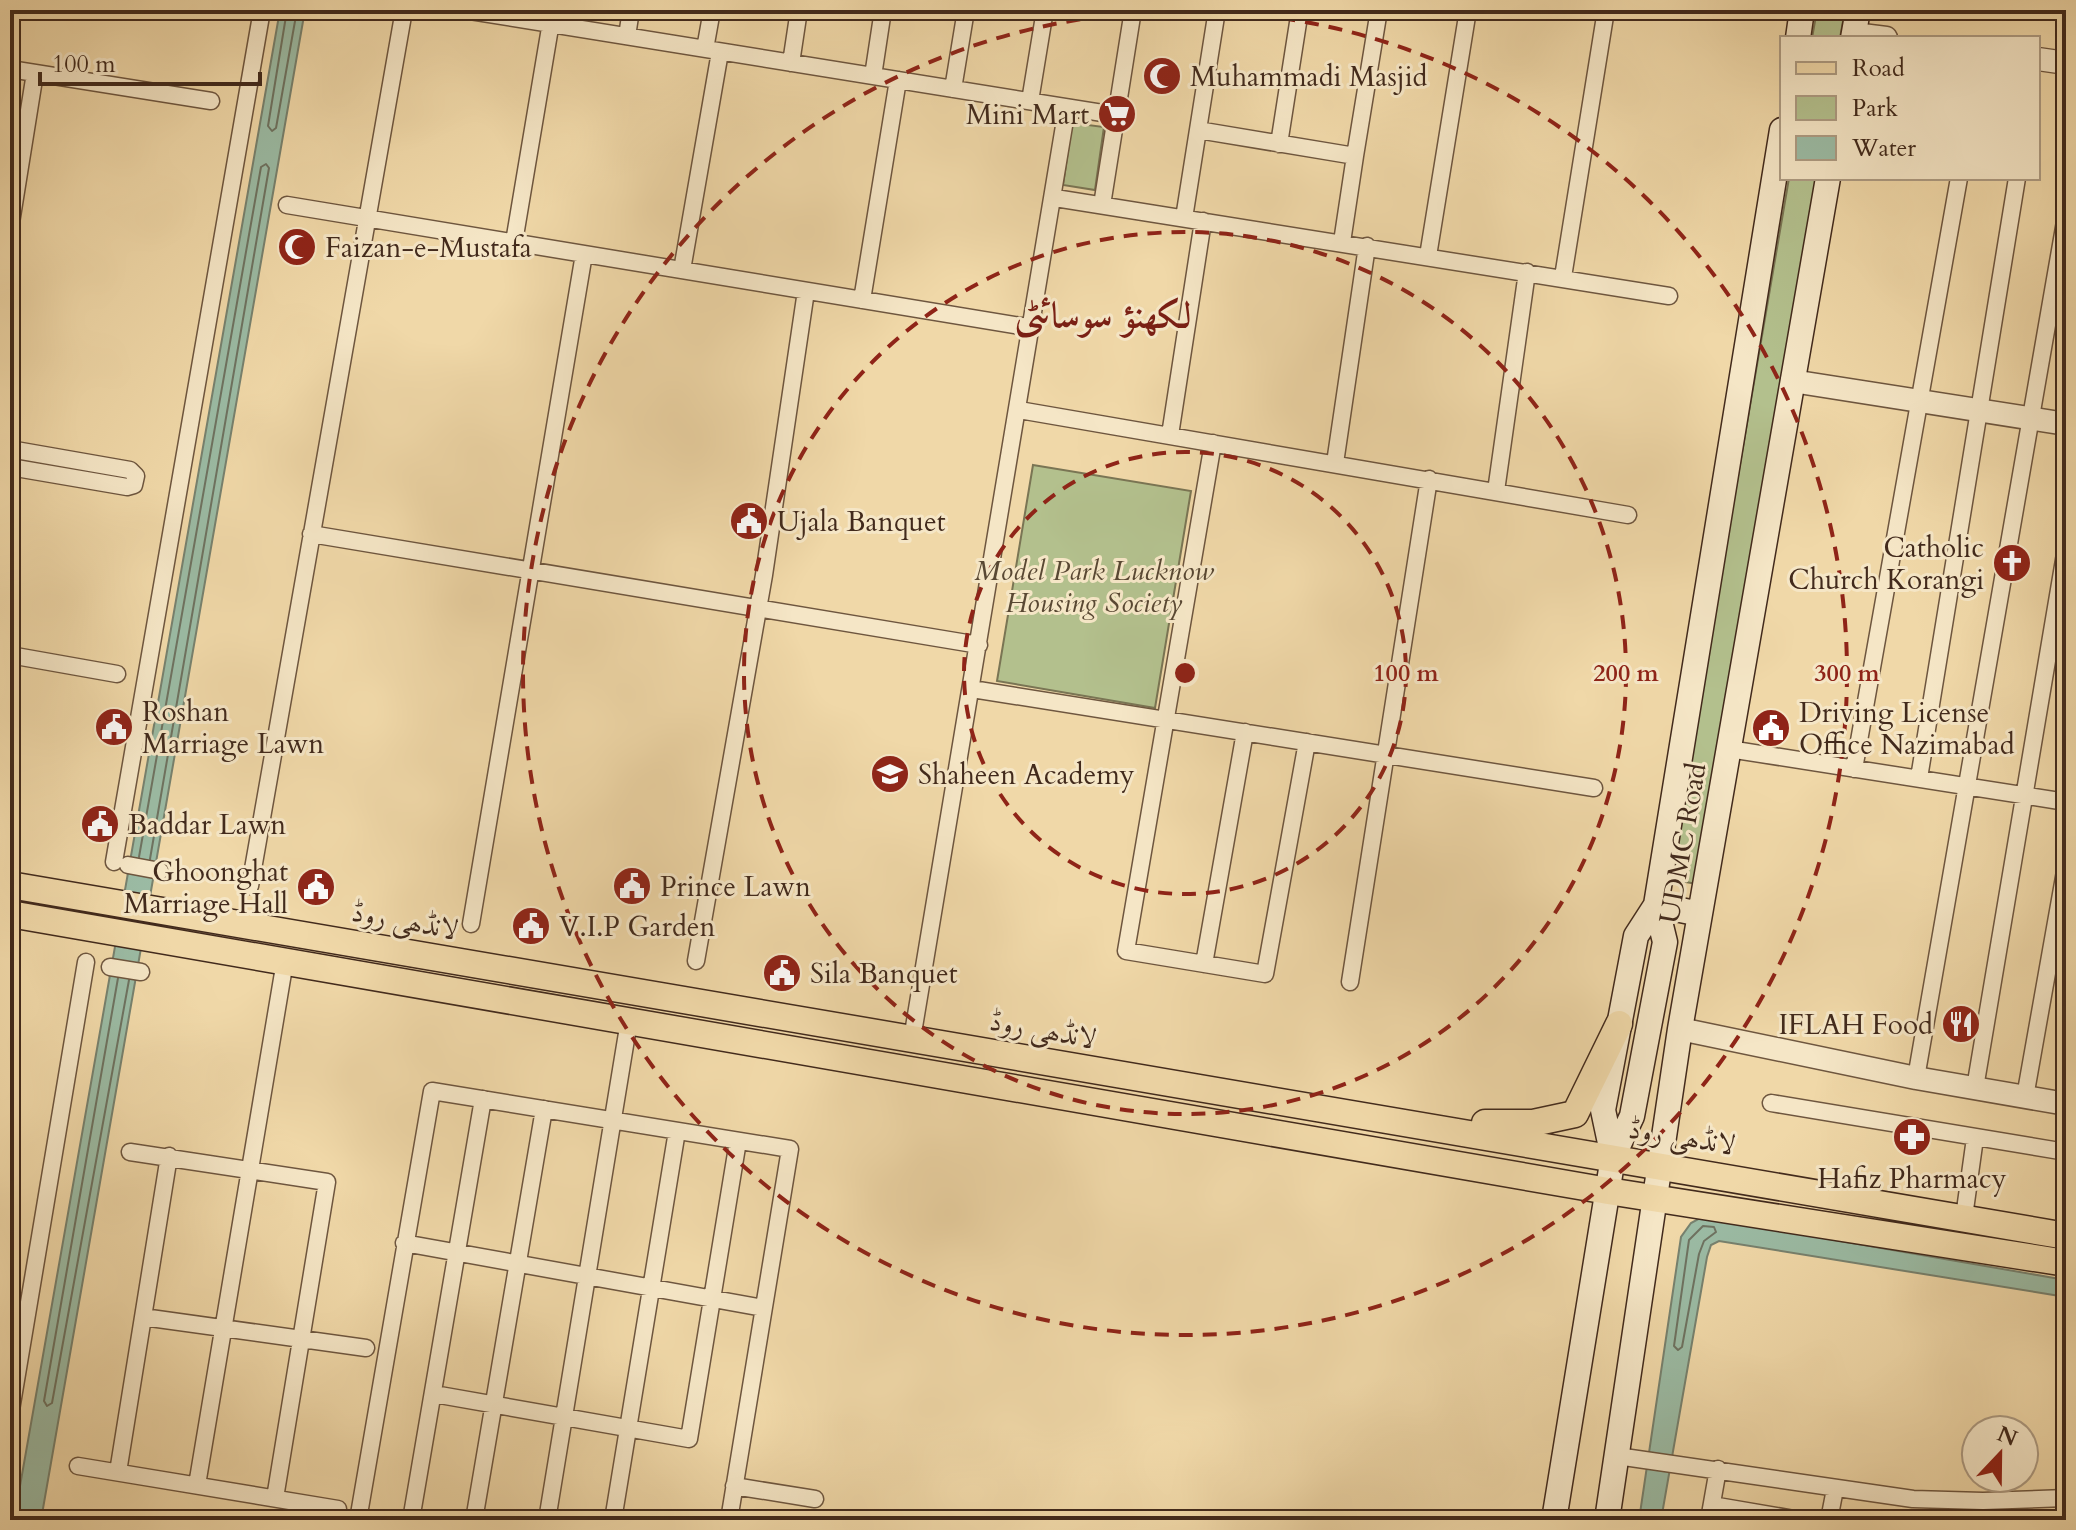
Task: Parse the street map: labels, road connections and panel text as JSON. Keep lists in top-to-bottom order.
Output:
{
  "streets": {
    "main road": ["UDMC Road", "لانڈھی روڈ"]
  },
  "crossings": [
    ["UDMC Road", "لانڈھی روڈ"]
  ],
  "districts": ["لکھنؤ سوسائٹی"],
  "parks": ["Model Park Lucknow Housing Society"],
  "places": {
    "mosque": ["Muhammadi Masjid", "Faizan-e-Mustafa"],
    "supermarket": ["Mini Mart"],
    "public building": [
      "Ujala Banquet",
      "Roshan Marriage Lawn",
      "Driving License Office Nazimabad",
      "Baddar Lawn",
      "Prince Lawn",
      "Ghoonghat Marriage Hall",
      "V.I.P Garden",
      "Sila Banquet"
    ],
    "church": ["Catholic Church Korangi"],
    "school or university": ["Shaheen Academy"],
    "restaurant": ["IFLAH Food"],
    "pharmacy": ["Hafiz Pharmacy"]
  },
  "legend": ["Road", "Park", "Water"],
  "scale_bar": "100 m",
  "north": "top",
  "rings": ["100 m", "200 m", "300 m"]
}
